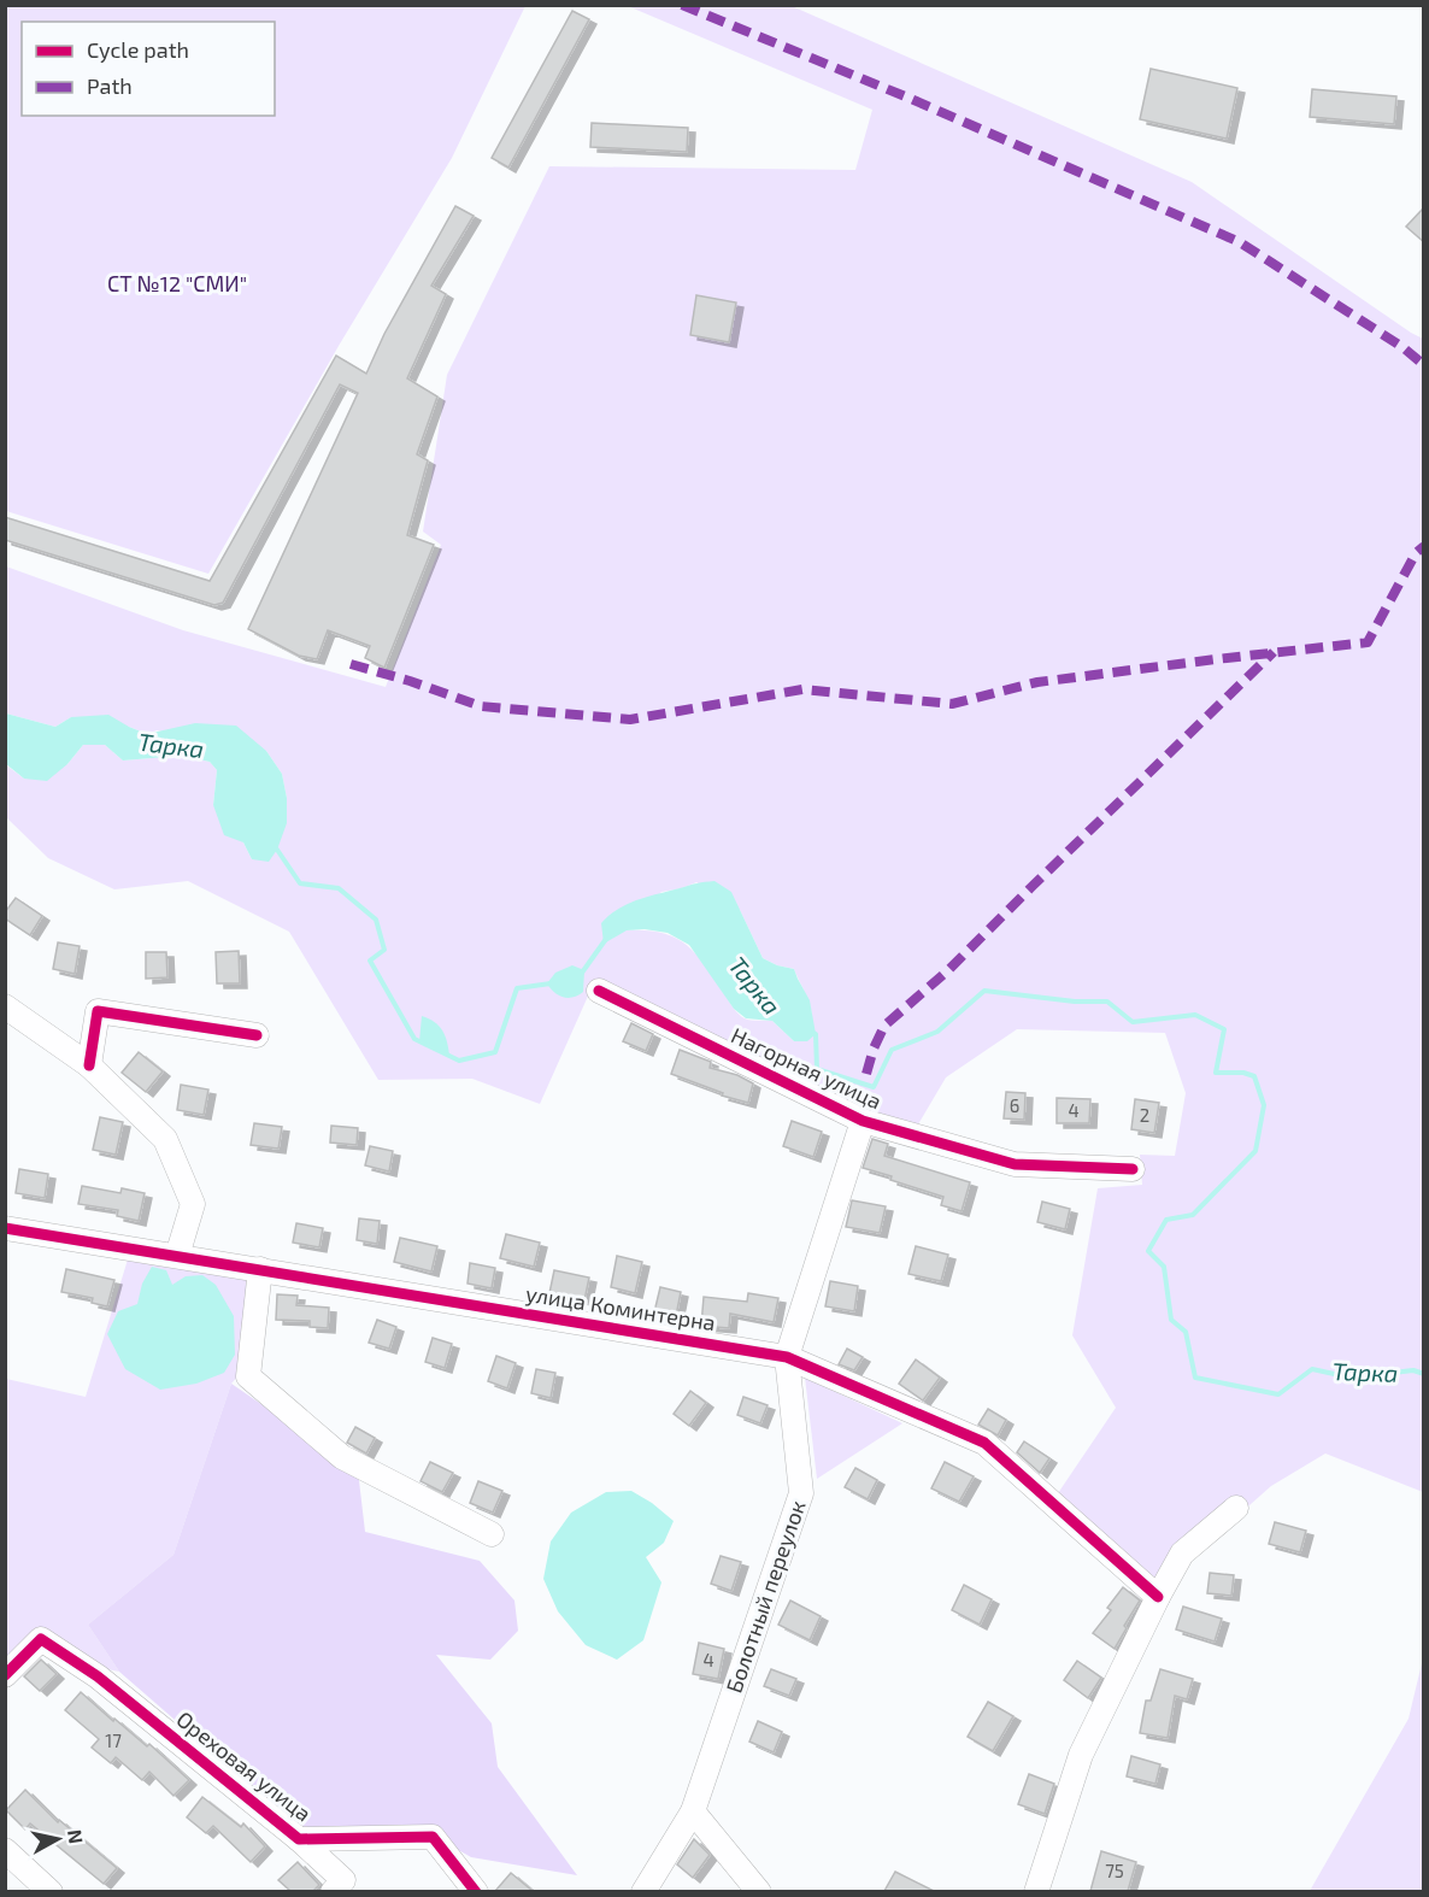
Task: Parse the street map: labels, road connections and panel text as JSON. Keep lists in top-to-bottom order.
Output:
{
  "streets": {
    "street": [
      "Нагорная улица",
      "улица Коминтерна",
      "Болотный переулок",
      "Ореховая улица"
    ]
  },
  "crossings": [
    ["Нагорная улица", "Болотный переулок"],
    ["улица Коминтерна", "Болотный переулок"]
  ],
  "water": ["Тарка"],
  "parks": ["СТ №12 \"СМИ\""],
  "house_numbers": [
    "6",
    "4",
    "2",
    "4",
    "17",
    "75"
  ],
  "legend": ["Cycle path", "Path"],
  "north": "right"
}
